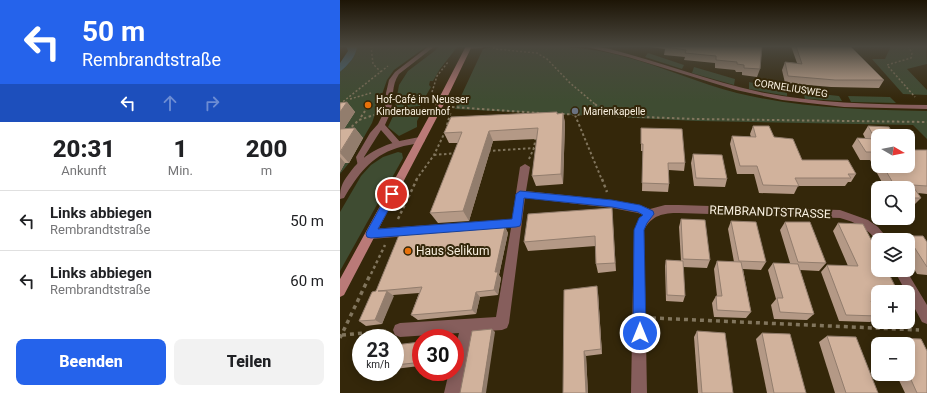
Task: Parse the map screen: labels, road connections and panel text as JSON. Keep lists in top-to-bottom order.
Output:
{
  "streets": {
    "street": ["CORNELIUSWEG", "REMBRANDTSTRASSE"]
  },
  "places": ["Hof-Café im Neusser Kinderbauernhof", "Marienkapelle", "Haus Selikum"],
  "north": "right",
  "page": {
    "turn": ["50 m", "Rembrandtstraße"],
    "eta": [
      "20:31",
      "Ankunft",
      "1",
      "Min.",
      "200",
      "m"
    ],
    "map_buttons": ["+", "−"],
    "list": [
      {
        "name": "Links abbiegen",
        "note": "Rembrandtstraße",
        "value": "50 m"
      },
      {
        "name": "Links abbiegen",
        "note": "Rembrandtstraße",
        "value": "60 m"
      }
    ],
    "speed": "23 km/h",
    "limit": "30",
    "buttons": ["Beenden", "Teilen"]
  }
}
